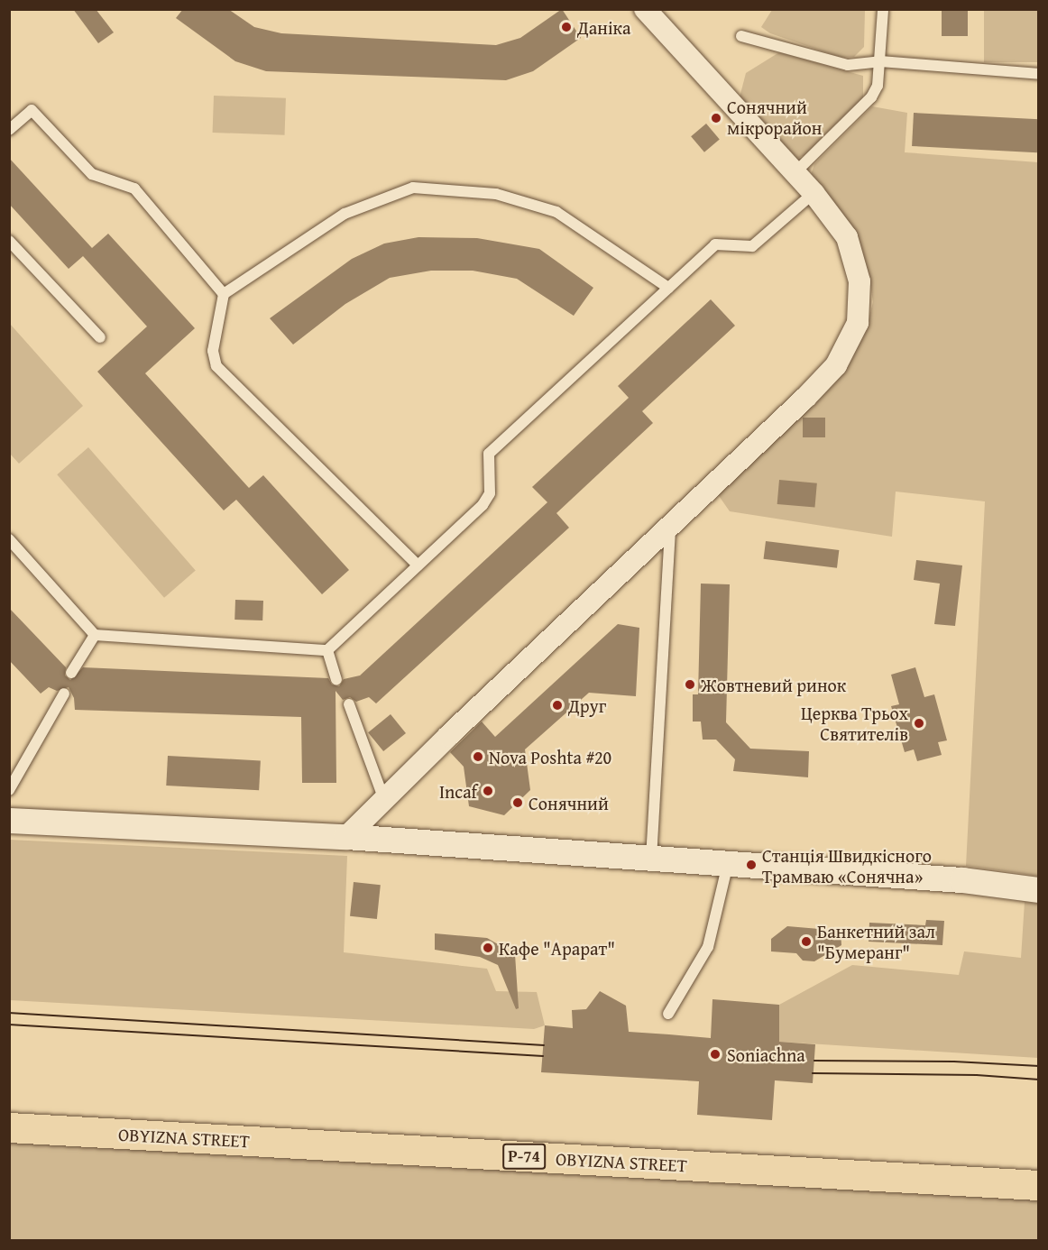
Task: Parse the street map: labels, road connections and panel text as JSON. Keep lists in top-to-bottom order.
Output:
{
  "streets": {
    "main road": ["OBYIZNA STREET", "Р-74"]
  },
  "places": [
    "Даніка",
    "Сонячний мікрорайон",
    "Жовтневий ринок",
    "Друг",
    "Церква Трьох Святителів",
    "Nova Poshta #20",
    "Incaf",
    "Сонячний",
    "Станцiя Швидкiсного Трамваю «Сонячна»",
    "Банкетний зал \"Бумеранг\"",
    "Кафе \"Арарат\"",
    "Soniachna"
  ]
}
